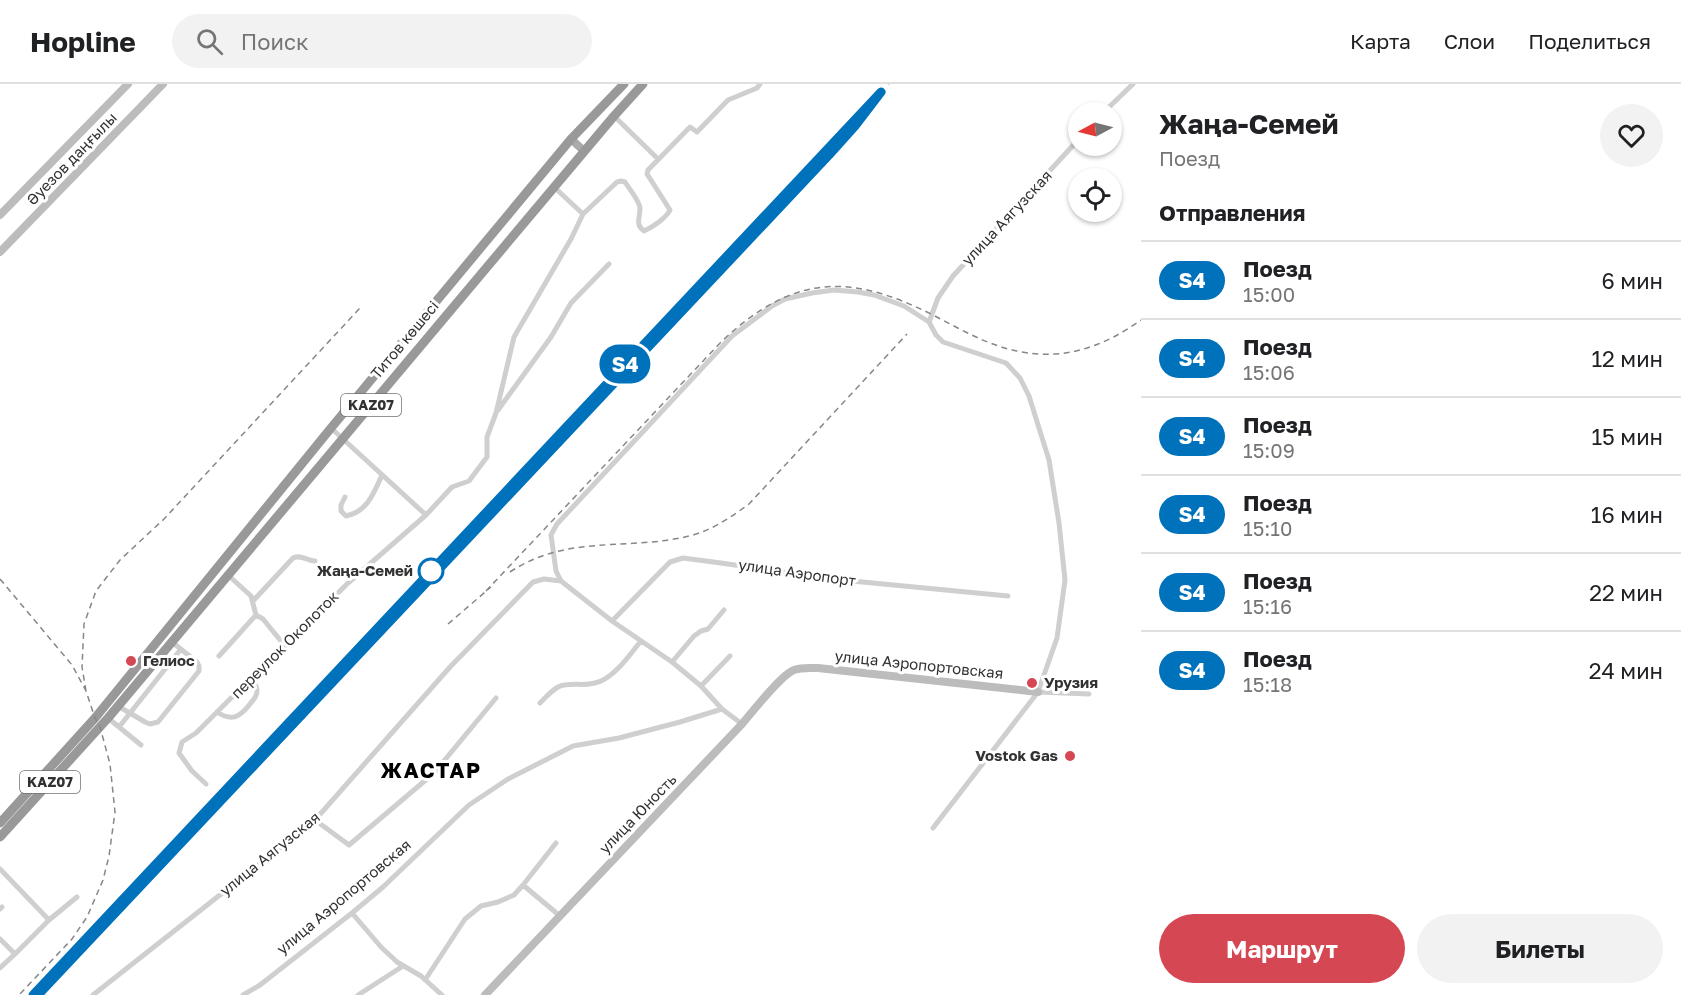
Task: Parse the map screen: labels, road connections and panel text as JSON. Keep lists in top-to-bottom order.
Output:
{
  "streets": {
    "highway": ["Титов көшесі", "KAZ07"],
    "street": [
      "Әуезов даңғылы",
      "улица Аягузская",
      "улица Аэропорт",
      "переулок Околоток",
      "улица Аэропортовская",
      "улица Юность"
    ]
  },
  "crossings": [
    ["Титов көшесі", "KAZ07"],
    ["улица Аэропортовская", "улица Юность"]
  ],
  "districts": ["ЖАСТАР"],
  "places": [
    "Жаңа-Семей",
    "Гелиос",
    "Урузия",
    "Vostok Gas"
  ],
  "north": "left",
  "page": {
    "header": "Hopline",
    "search": "Поиск",
    "nav": ["Карта", "Слои", "Поделиться"],
    "on_map": "S4",
    "heading": [
      ["Жаңа-Семей", "Поезд"],
      "Отправления"
    ],
    "list": [
      {
        "mark": "S4",
        "name": "Поезд",
        "note": "15:00",
        "value": "6 мин"
      },
      {
        "mark": "S4",
        "name": "Поезд",
        "note": "15:06",
        "value": "12 мин"
      },
      {
        "mark": "S4",
        "name": "Поезд",
        "note": "15:09",
        "value": "15 мин"
      },
      {
        "mark": "S4",
        "name": "Поезд",
        "note": "15:10",
        "value": "16 мин"
      },
      {
        "mark": "S4",
        "name": "Поезд",
        "note": "15:16",
        "value": "22 мин"
      },
      {
        "mark": "S4",
        "name": "Поезд",
        "note": "15:18",
        "value": "24 мин"
      }
    ],
    "buttons": ["Маршрут", "Билеты"]
  }
}
